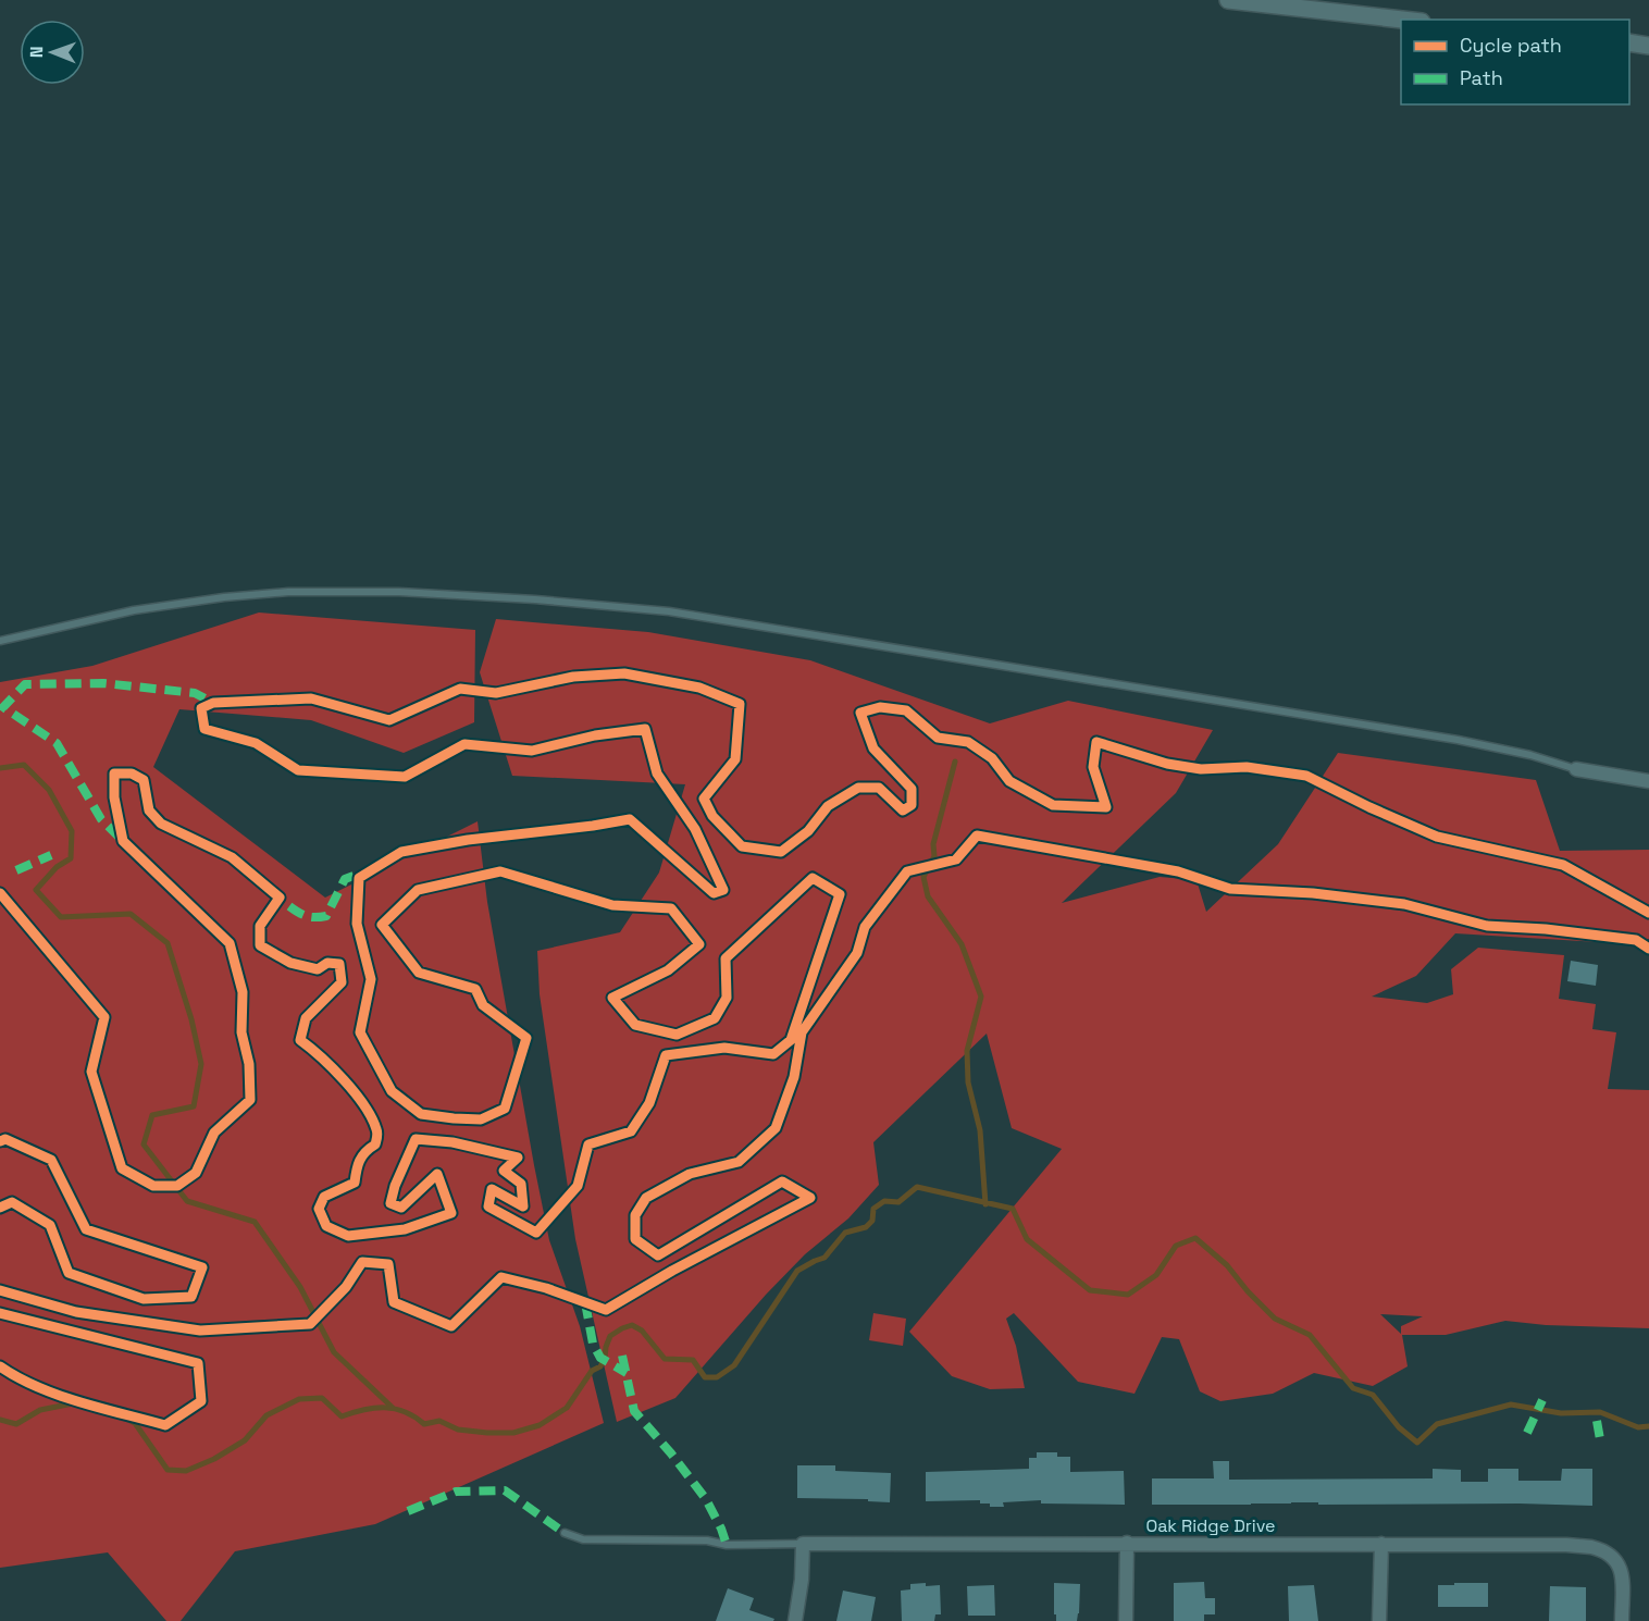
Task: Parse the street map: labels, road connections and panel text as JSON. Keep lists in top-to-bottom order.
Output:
{
  "streets": {
    "street": ["Oak Ridge Drive"]
  },
  "legend": ["Cycle path", "Path"],
  "north": "left"
}
